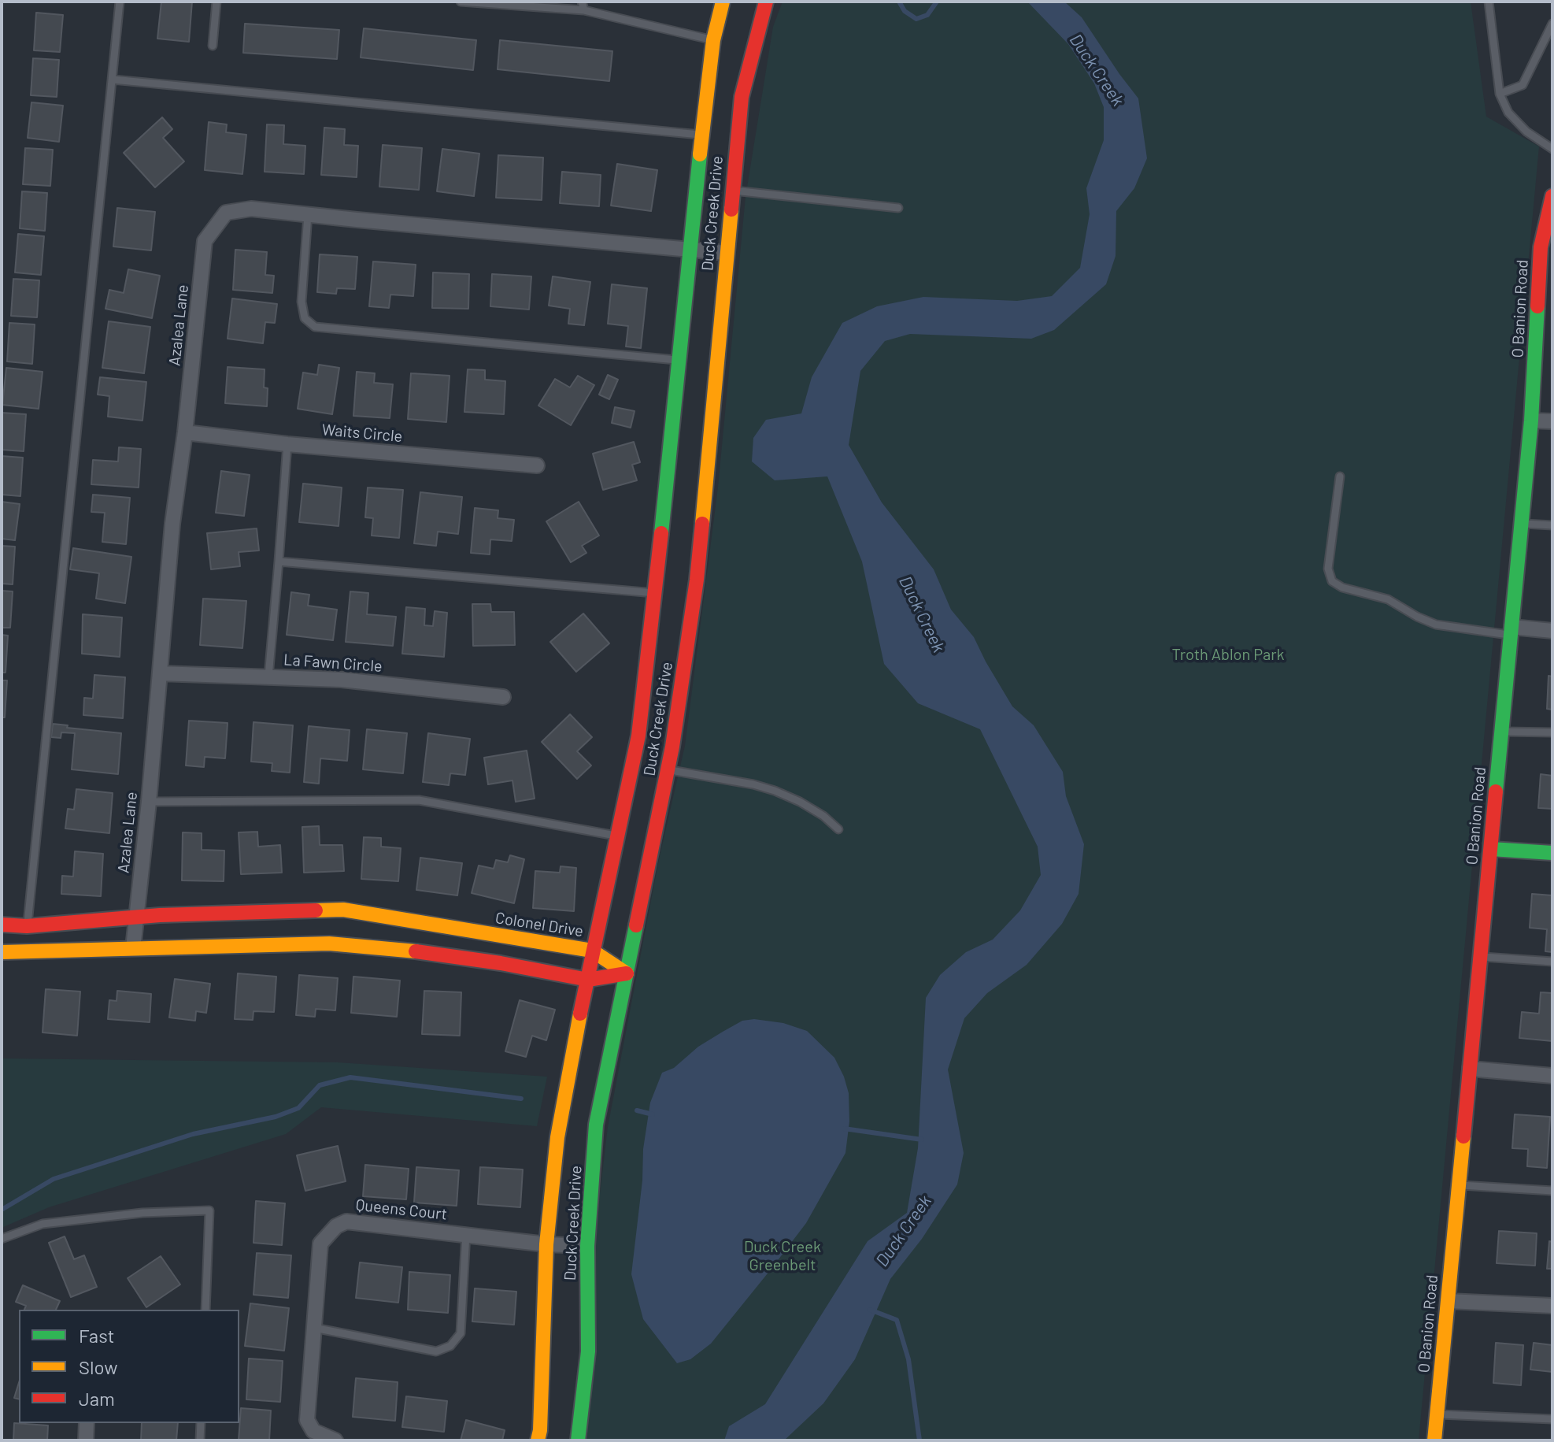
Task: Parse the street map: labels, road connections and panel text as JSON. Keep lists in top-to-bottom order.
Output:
{
  "streets": {
    "main road": ["Duck Creek Drive", "O Banion Road", "Colonel Drive"],
    "street": [
      "Azalea Lane",
      "Waits Circle",
      "La Fawn Circle",
      "Queens Court"
    ]
  },
  "crossings": [
    ["Duck Creek Drive", "Azalea Lane"],
    ["Duck Creek Drive", "Colonel Drive"],
    ["Duck Creek Drive", "Queens Court"],
    ["Azalea Lane", "Waits Circle"],
    ["Azalea Lane", "La Fawn Circle"],
    ["Azalea Lane", "Colonel Drive"]
  ],
  "water": ["Duck Creek"],
  "parks": ["Troth Ablon Park", "Duck Creek Greenbelt"],
  "legend": ["Fast", "Slow", "Jam"]
}
